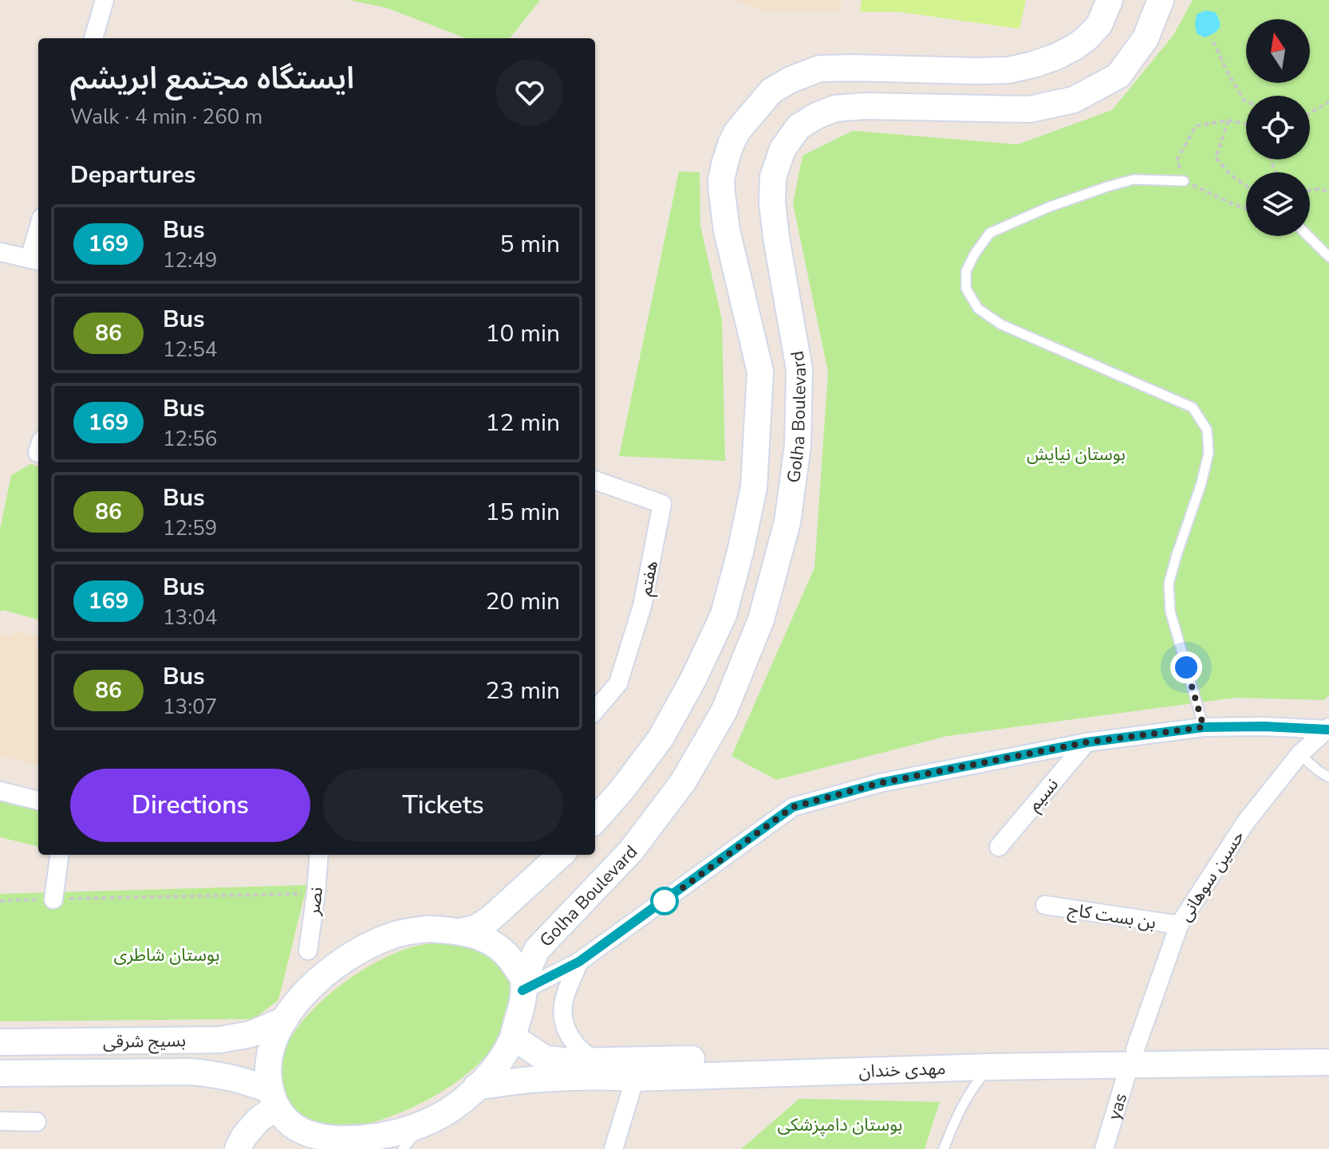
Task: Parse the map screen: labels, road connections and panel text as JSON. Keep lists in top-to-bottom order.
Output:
{
  "streets": {
    "main road": ["Golha Boulevard", "بسیج شرقی", "مهدی خندان"],
    "street": [
      "هفتم",
      "نسیم",
      "حسین سوهانی",
      "نصر",
      "بن بست کاج",
      "yas"
    ]
  },
  "crossings": [
    ["Golha Boulevard", "بسیج شرقی"],
    ["Golha Boulevard", "مهدی خندان"],
    ["حسین سوهانی", "بن بست کاج"],
    ["حسین سوهانی", "مهدی خندان"],
    ["حسین سوهانی", "yas"],
    ["مهدی خندان", "yas"]
  ],
  "parks": ["بوستان نیایش", "بوستان شاطری", "بوستان دامپزشکی"],
  "lines": ["bus line 169"],
  "north": "top",
  "page": {
    "heading": [
      ["ایستگاه مجتمع ابریشم", "Walk · 4 min · 260 m"],
      "Departures"
    ],
    "list": [
      {
        "mark": "169",
        "name": "Bus",
        "note": "12:49",
        "value": "5 min"
      },
      {
        "mark": "86",
        "name": "Bus",
        "note": "12:54",
        "value": "10 min"
      },
      {
        "mark": "169",
        "name": "Bus",
        "note": "12:56",
        "value": "12 min"
      },
      {
        "mark": "86",
        "name": "Bus",
        "note": "12:59",
        "value": "15 min"
      },
      {
        "mark": "169",
        "name": "Bus",
        "note": "13:04",
        "value": "20 min"
      },
      {
        "mark": "86",
        "name": "Bus",
        "note": "13:07",
        "value": "23 min"
      }
    ],
    "buttons": ["Directions", "Tickets"]
  }
}
